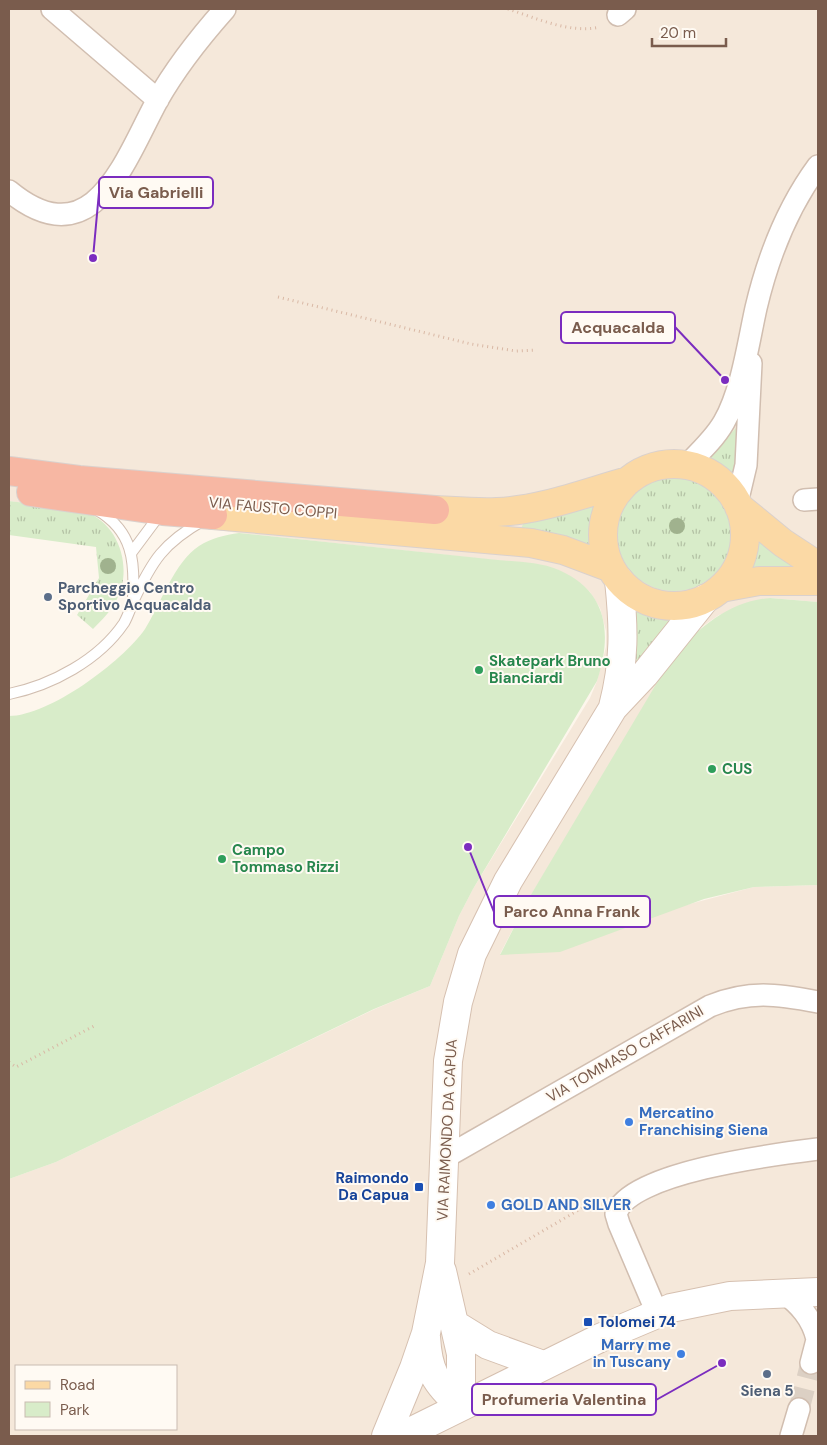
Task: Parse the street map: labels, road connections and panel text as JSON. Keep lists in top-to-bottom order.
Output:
{
  "streets": {
    "street": ["VIA TOMMASO CAFFARINI", "VIA RAIMONDO DA CAPUA"],
    "lane": ["VIA FAUSTO COPPI"]
  },
  "crossings": [
    ["VIA TOMMASO CAFFARINI", "VIA RAIMONDO DA CAPUA"]
  ],
  "places": {
    "other": [
      "Via Gabrielli",
      "Acquacalda",
      "Parcheggio Centro Sportivo Acquacalda",
      "Skatepark Bruno Bianciardi",
      "CUS",
      "Parco Anna Frank",
      "Campo Tommaso Rizzi",
      "Mercatino Franchising Siena",
      "GOLD AND SILVER",
      "Marry me in Tuscany",
      "Profumeria Valentina",
      "Siena 5"
    ],
    "transit": ["Raimondo Da Capua", "Tolomei 74"]
  },
  "legend": ["Road", "Park"],
  "scale_bar": "20 m"
}
